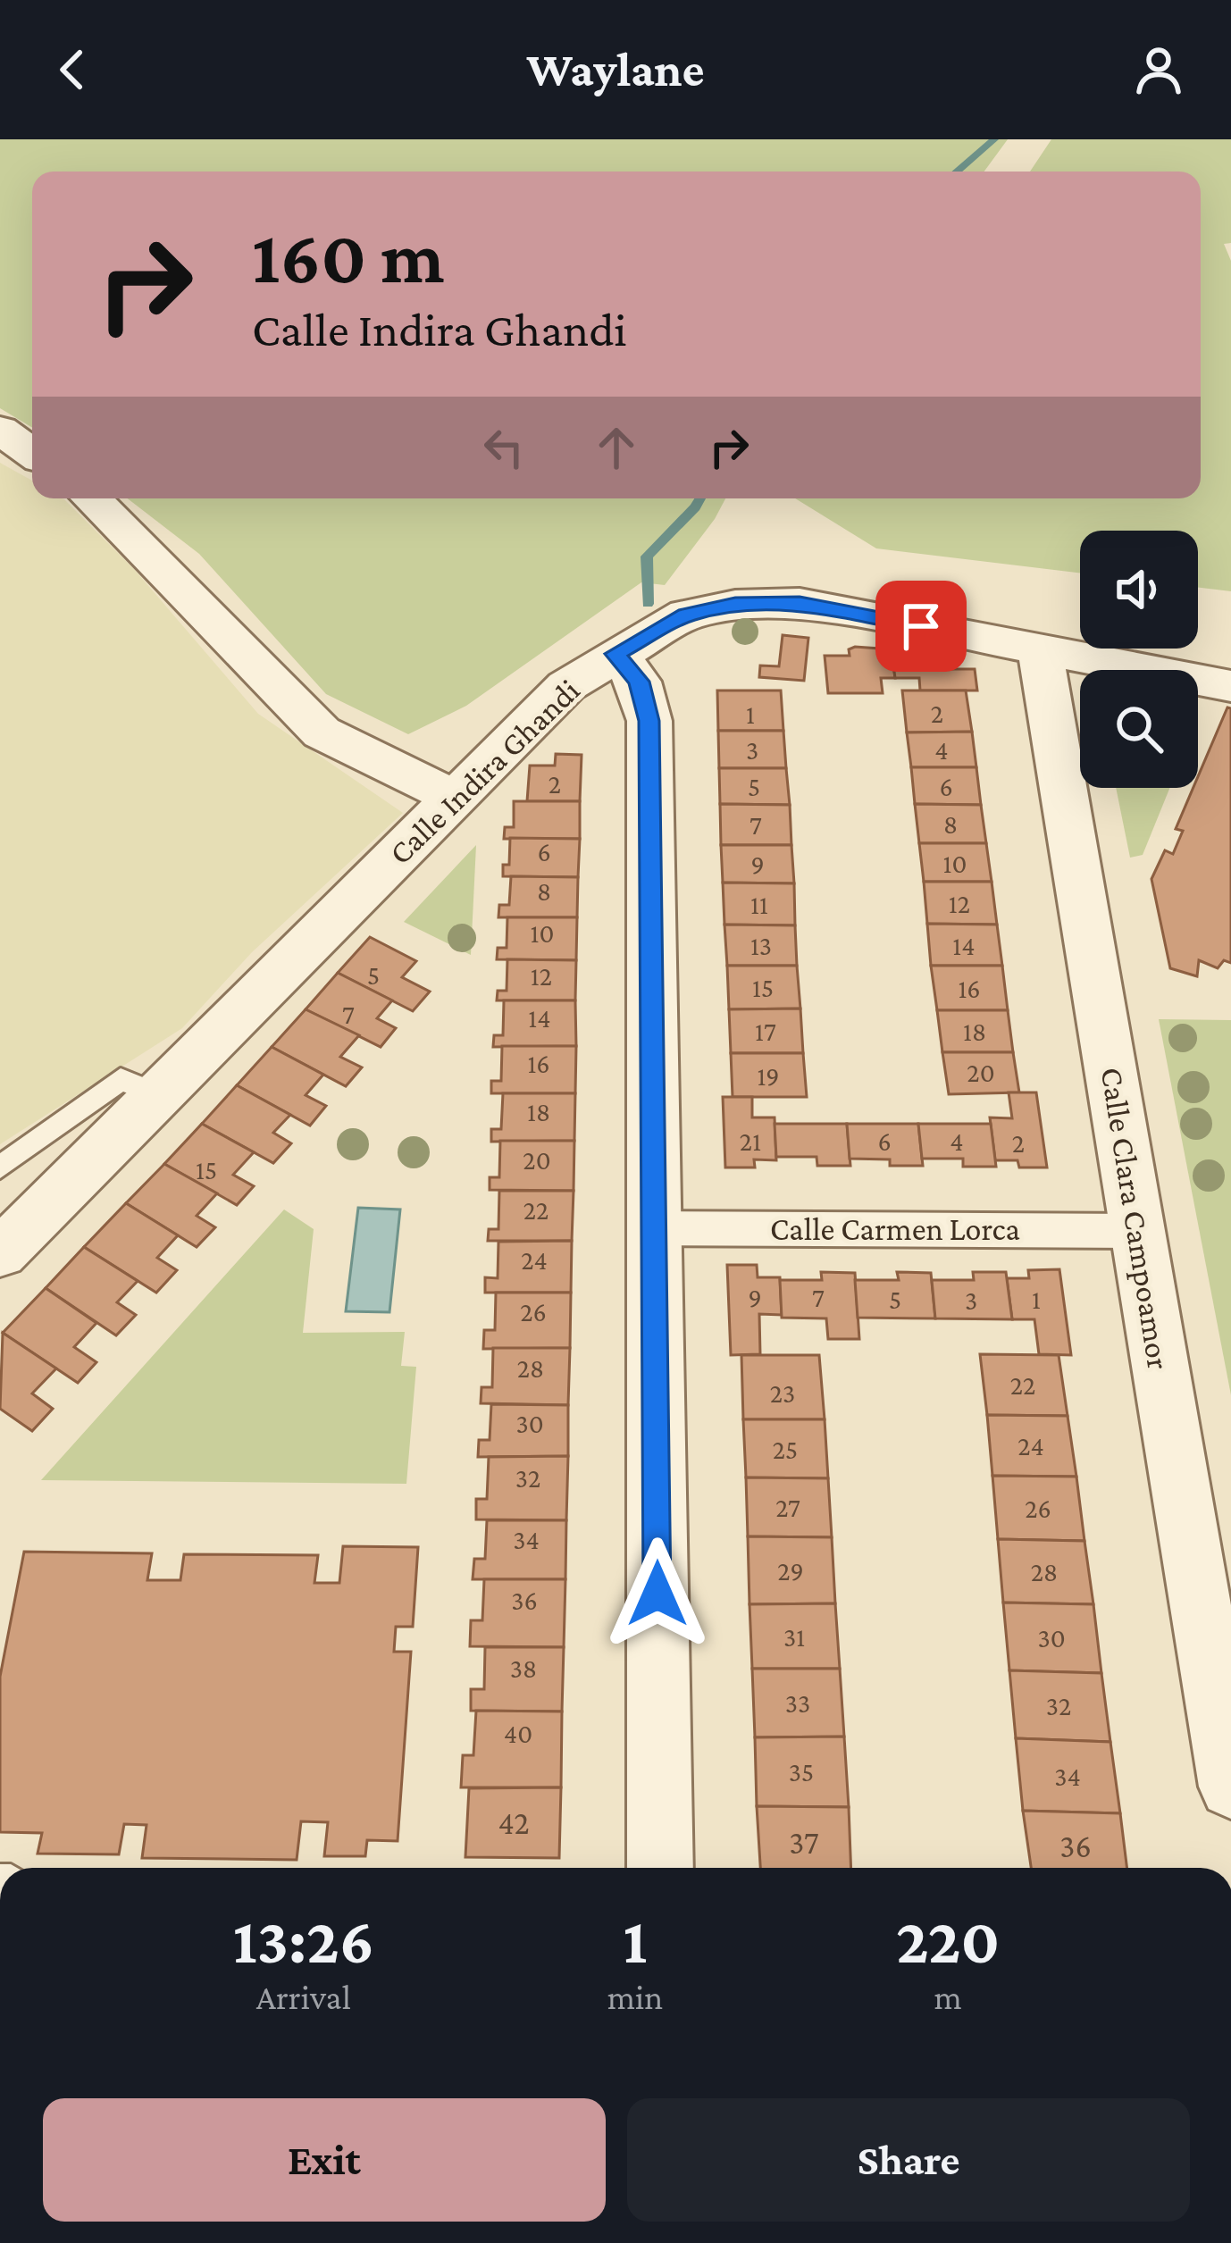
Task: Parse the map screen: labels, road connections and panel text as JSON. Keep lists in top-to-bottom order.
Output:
{
  "streets": {
    "street": ["Calle Indira Ghandi", "Calle Clara Campoamor", "Calle Carmen Lorca"]
  },
  "crossings": [
    ["Calle Indira Ghandi", "Calle Clara Campoamor"],
    ["Calle Clara Campoamor", "Calle Carmen Lorca"]
  ],
  "house_numbers": [
    "2",
    "1",
    "3",
    "4",
    "2",
    "5",
    "6",
    "8",
    "7",
    "6",
    "10",
    "9",
    "8",
    "12",
    "11",
    "10",
    "13",
    "14",
    "5",
    "12",
    "15",
    "16",
    "7",
    "14",
    "17",
    "18",
    "16",
    "20",
    "19",
    "18",
    "21",
    "6",
    "4",
    "2",
    "20",
    "15",
    "22",
    "24",
    "9",
    "7",
    "5",
    "1",
    "3",
    "26",
    "28",
    "22",
    "23",
    "30",
    "24",
    "25",
    "32",
    "27",
    "26",
    "34",
    "29",
    "28",
    "36",
    "31",
    "30",
    "38",
    "33",
    "32",
    "40",
    "35",
    "34",
    "42",
    "37",
    "36"
  ],
  "page": {
    "header": "Waylane",
    "turn": ["160 m", "Calle Indira Ghandi"],
    "eta": [
      "13:26",
      "Arrival",
      "1",
      "min",
      "220",
      "m"
    ],
    "buttons": ["Exit", "Share"]
  }
}
